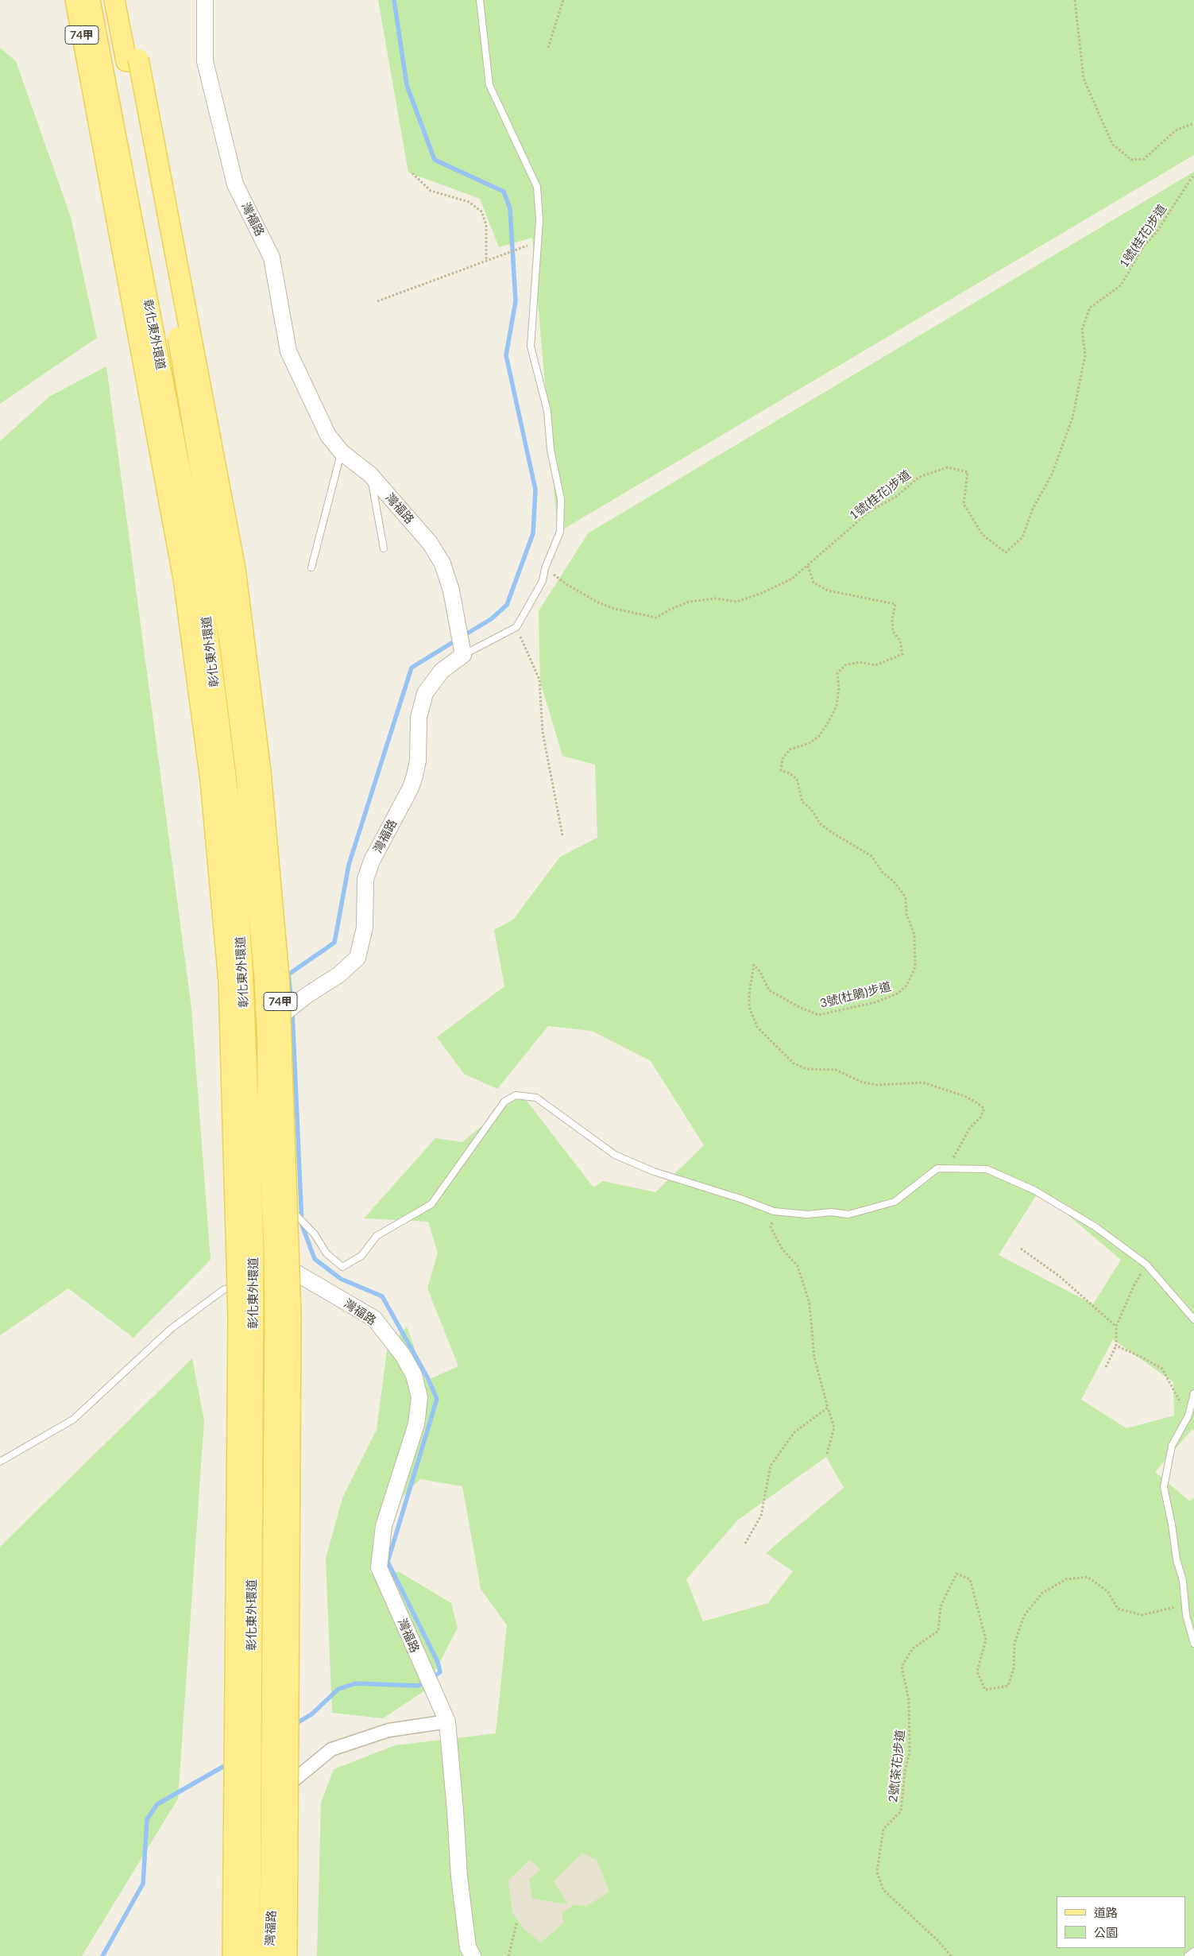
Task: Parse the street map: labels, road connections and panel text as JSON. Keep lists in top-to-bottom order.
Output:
{
  "streets": {
    "main road": ["74甲", "彰化東外環道"],
    "street": ["灣福路"],
    "path": ["1號(桂花)步道", "3號(杜鵑)步道", "2號(茶花)步道"]
  },
  "crossings": [
    ["74甲", "彰化東外環道"],
    ["灣福路", "彰化東外環道"],
    ["1號(桂花)步道", "3號(杜鵑)步道"]
  ],
  "legend": ["道路", "公園"]
}
